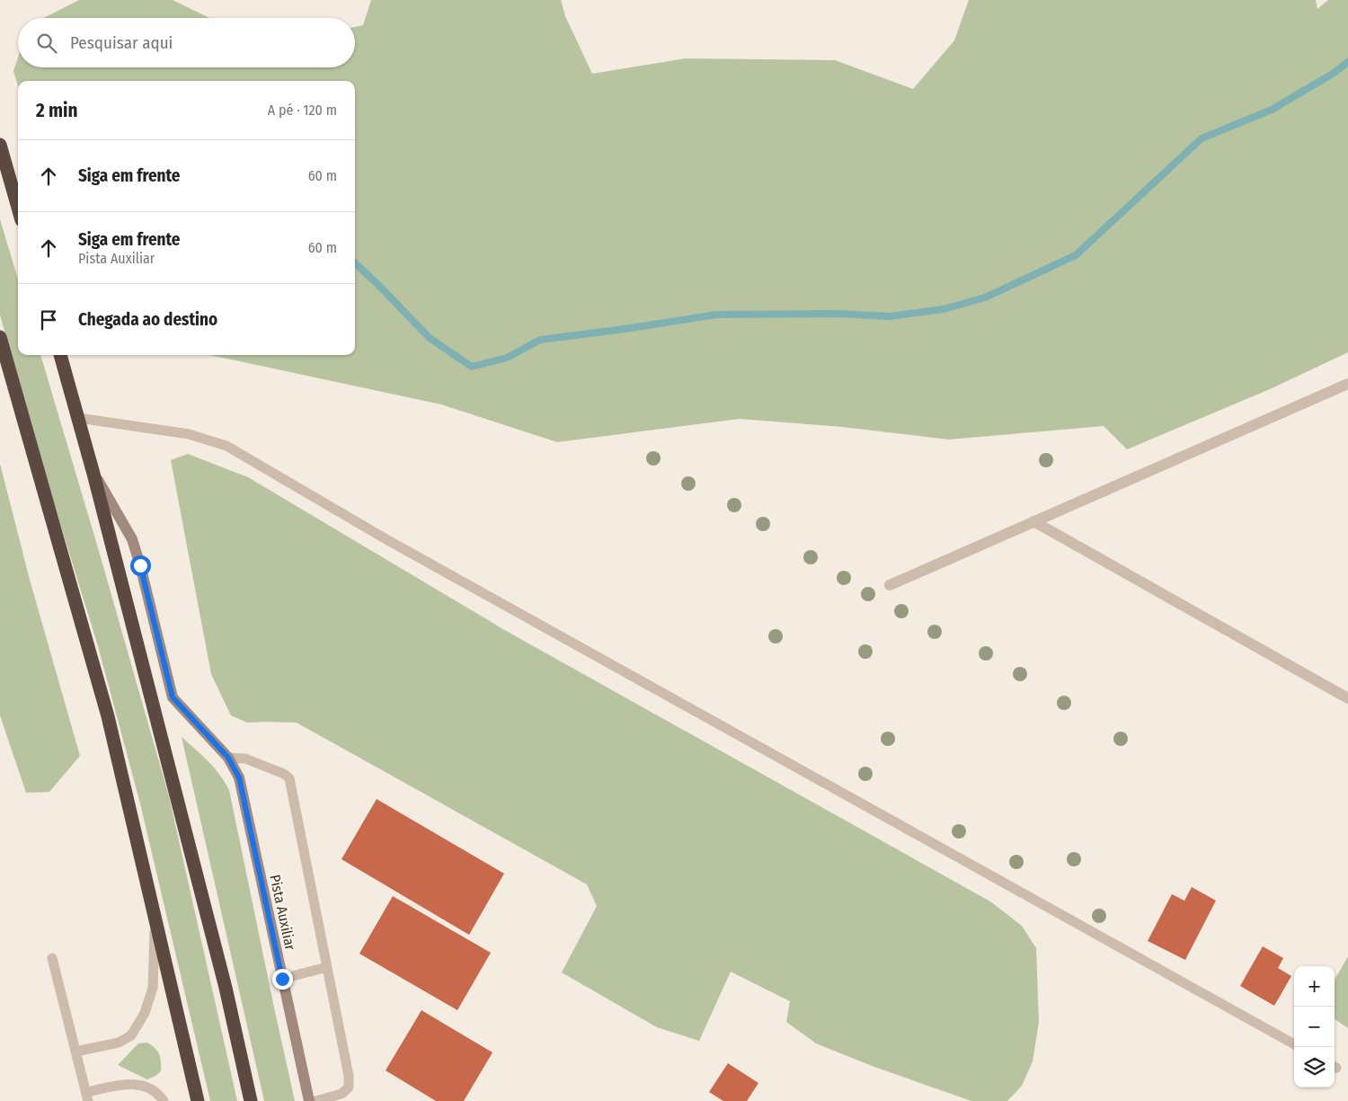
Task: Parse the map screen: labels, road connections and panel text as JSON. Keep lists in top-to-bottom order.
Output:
{
  "streets": {
    "street": ["Pista Auxiliar"]
  },
  "page": {
    "search": "Pesquisar aqui",
    "heading": ["2 min", "A pé · 120 m"],
    "list": [
      ["Siga em frente", "60 m"],
      ["Siga em frente", "Pista Auxiliar", "60 m"],
      "Chegada ao destino"
    ],
    "map_buttons": ["+", "−"]
  }
}
